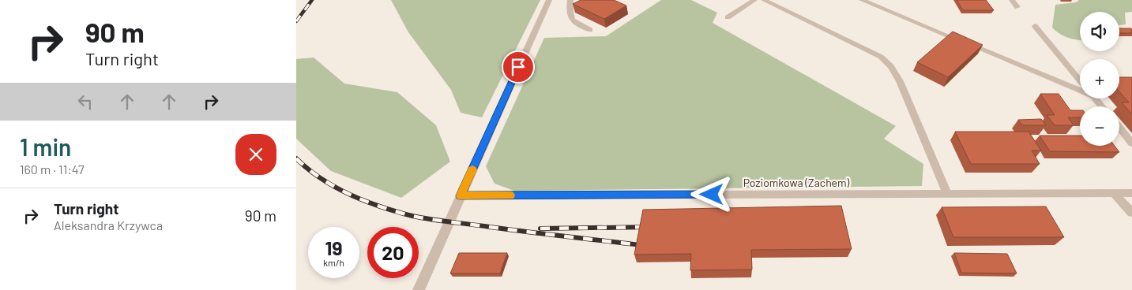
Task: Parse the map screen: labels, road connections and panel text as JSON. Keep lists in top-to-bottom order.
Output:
{
  "streets": {
    "lane": ["Poziomkowa (Zachem)"]
  },
  "page": {
    "turn": ["90 m", "Turn right"],
    "map_buttons": ["+", "−"],
    "heading": ["1 min", "160 m · 11:47"],
    "list": [
      {
        "name": "Turn right",
        "note": "Aleksandra Krzywca",
        "value": "90 m"
      }
    ],
    "speed": "19 km/h",
    "limit": "20"
  }
}
